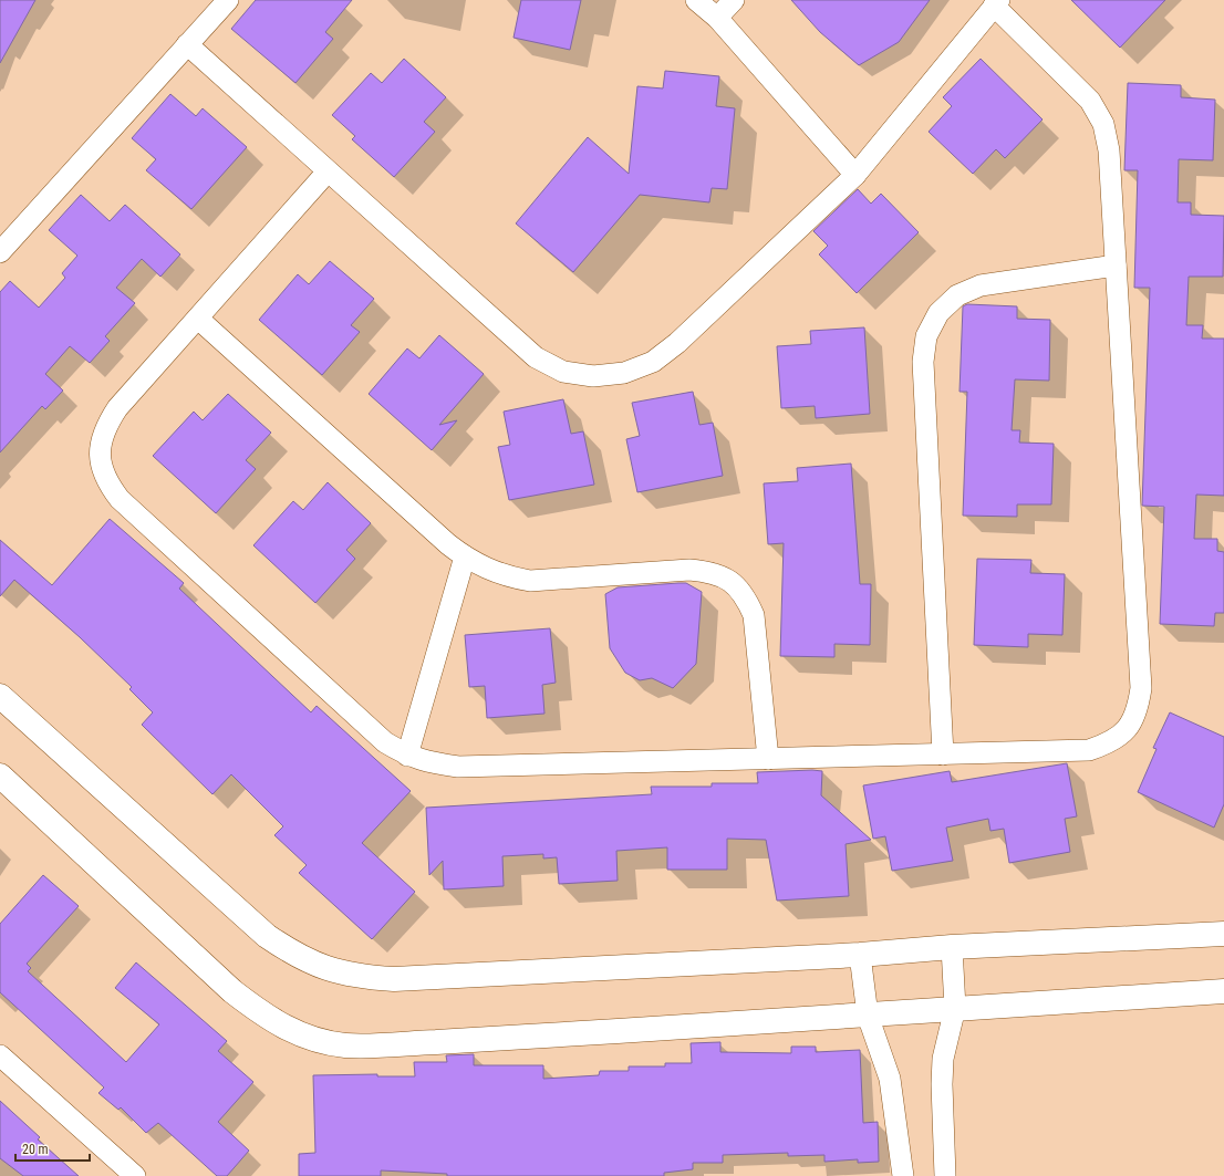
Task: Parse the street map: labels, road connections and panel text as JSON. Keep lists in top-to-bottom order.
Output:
{
  "scale_bar": "20 m"
}
